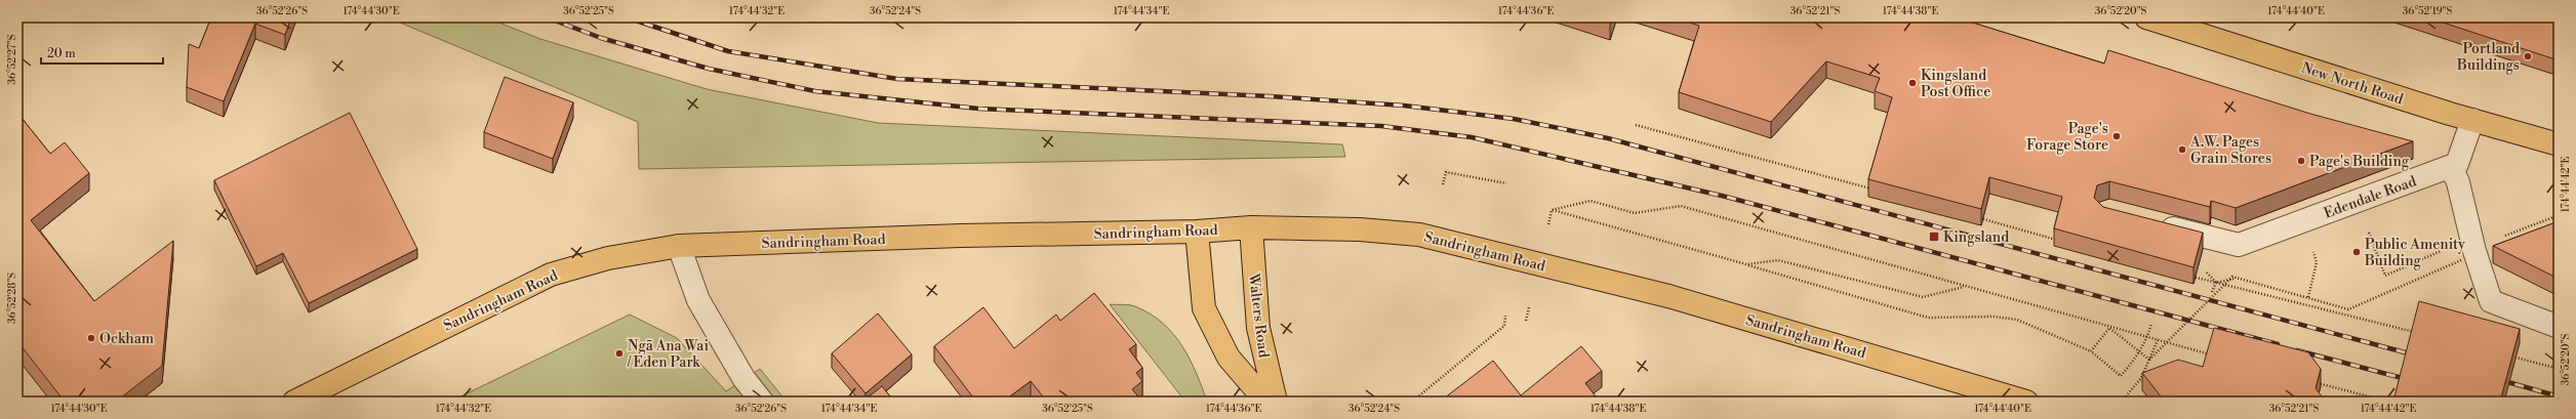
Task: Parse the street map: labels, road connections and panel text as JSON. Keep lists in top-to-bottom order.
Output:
{
  "streets": {
    "main road": ["New North Road", "Sandringham Road", "Walters Road"],
    "lane": ["Edendale Road"]
  },
  "crossings": [
    ["Sandringham Road", "Walters Road"]
  ],
  "places": {
    "other": [
      "Portland Buildings",
      "Kingsland Post Office",
      "Page's Forage Store",
      "A.W. Pages Grain Stores",
      "Page's Building",
      "Public Amenity Building",
      "Ockham",
      "Ngā Ana Wai / Eden Park"
    ],
    "transit": ["Kingsland"]
  },
  "scale_bar": "20 m",
  "coordinates": [
    "36°52'26\"S",
    "174°44'30\"E",
    "36°52'25\"S",
    "174°44'32\"E",
    "36°52'24\"S",
    "174°44'34\"E",
    "174°44'36\"E",
    "36°52'21\"S",
    "174°44'38\"E",
    "36°52'20\"S",
    "174°44'40\"E",
    "36°52'19\"S",
    "36°52'27\"S",
    "174°44'42\"E",
    "36°52'28\"S"
  ]
}
